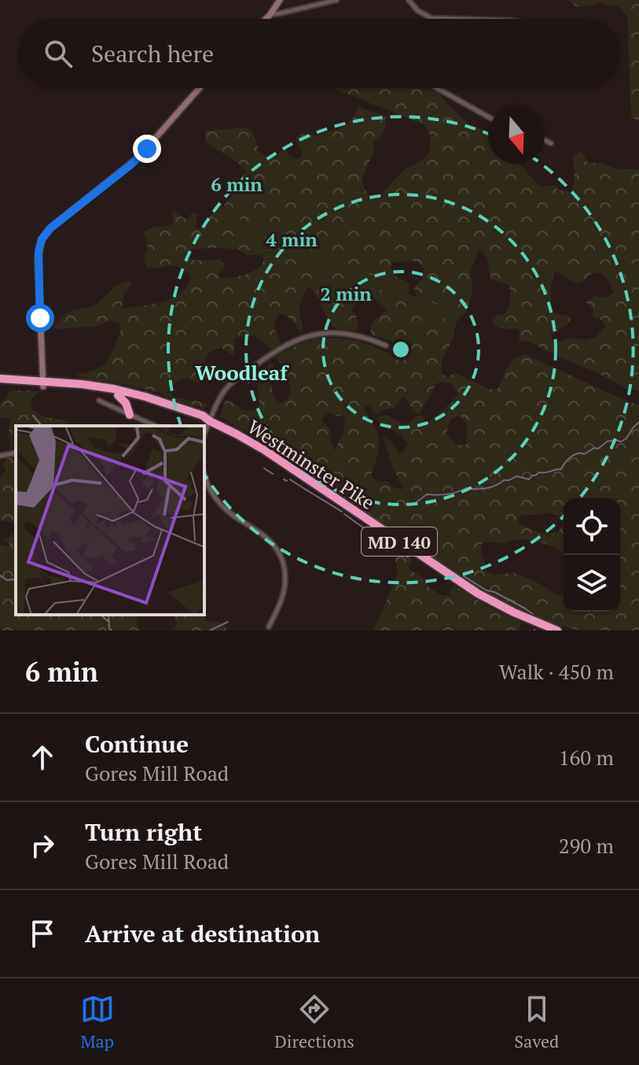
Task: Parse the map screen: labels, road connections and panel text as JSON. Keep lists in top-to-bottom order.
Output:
{
  "streets": {
    "highway": ["Westminster Pike", "MD 140"]
  },
  "districts": ["Woodleaf"],
  "north": "bottom",
  "page": {
    "search": "Search here",
    "heading": ["6 min", "Walk · 450 m"],
    "list": [
      ["Continue", "Gores Mill Road", "160 m"],
      ["Turn right", "Gores Mill Road", "290 m"],
      "Arrive at destination"
    ],
    "nav": ["Map", "Directions", "Saved"]
  },
  "rings": ["6 min", "4 min", "2 min"]
}
